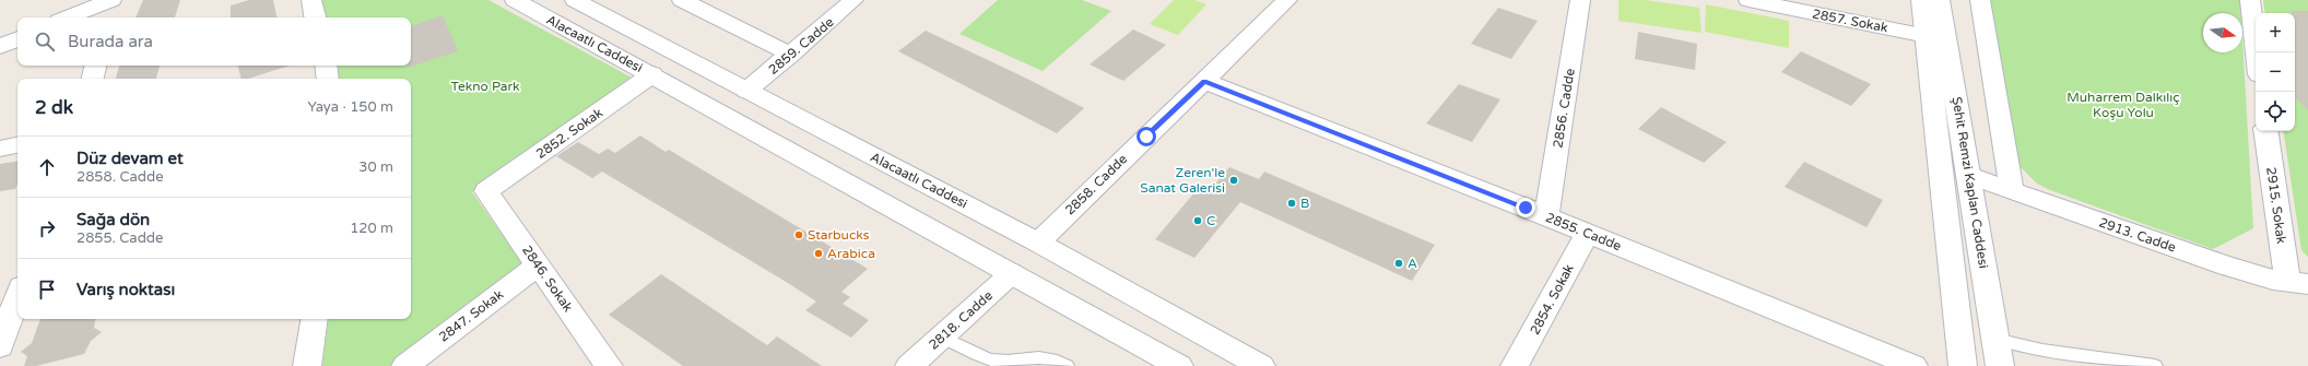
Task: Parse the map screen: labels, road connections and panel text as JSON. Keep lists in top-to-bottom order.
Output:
{
  "streets": {
    "street": [
      "2857. Sokak",
      "Alacaatlı Caddesi",
      "2859. Cadde",
      "2856. Cadde",
      "2852. Sokak",
      "Şehit Remzi Kaplan Caddesi",
      "2858. Cadde",
      "2915. Sokak",
      "2855. Cadde",
      "2913. Cadde",
      "2846. Sokak",
      "2854. Sokak",
      "2847. Sokak",
      "2818. Cadde"
    ]
  },
  "crossings": [
    ["2857. Sokak", "Şehit Remzi Kaplan Caddesi"],
    ["Alacaatlı Caddesi", "2859. Cadde"],
    ["Alacaatlı Caddesi", "2852. Sokak"],
    ["Alacaatlı Caddesi", "2858. Cadde"],
    ["Alacaatlı Caddesi", "2818. Cadde"],
    ["2856. Cadde", "2855. Cadde"],
    ["2852. Sokak", "2846. Sokak"],
    ["Şehit Remzi Kaplan Caddesi", "2913. Cadde"],
    ["2858. Cadde", "2855. Cadde"],
    ["2915. Sokak", "2913. Cadde"],
    ["2855. Cadde", "2854. Sokak"],
    ["2846. Sokak", "2847. Sokak"]
  ],
  "parks": ["Tekno Park", "Muharrem Dalkılıç Koşu Yolu"],
  "places": [
    "Zeren'le Sanat Galerisi",
    "B",
    "C",
    "Starbucks",
    "Arabica",
    "A"
  ],
  "north": "right",
  "page": {
    "map_buttons": ["+", "−"],
    "search": "Burada ara",
    "heading": ["2 dk", "Yaya · 150 m"],
    "list": [
      ["Düz devam et", "2858. Cadde", "30 m"],
      ["Sağa dön", "2855. Cadde", "120 m"],
      "Varış noktası"
    ]
  }
}
